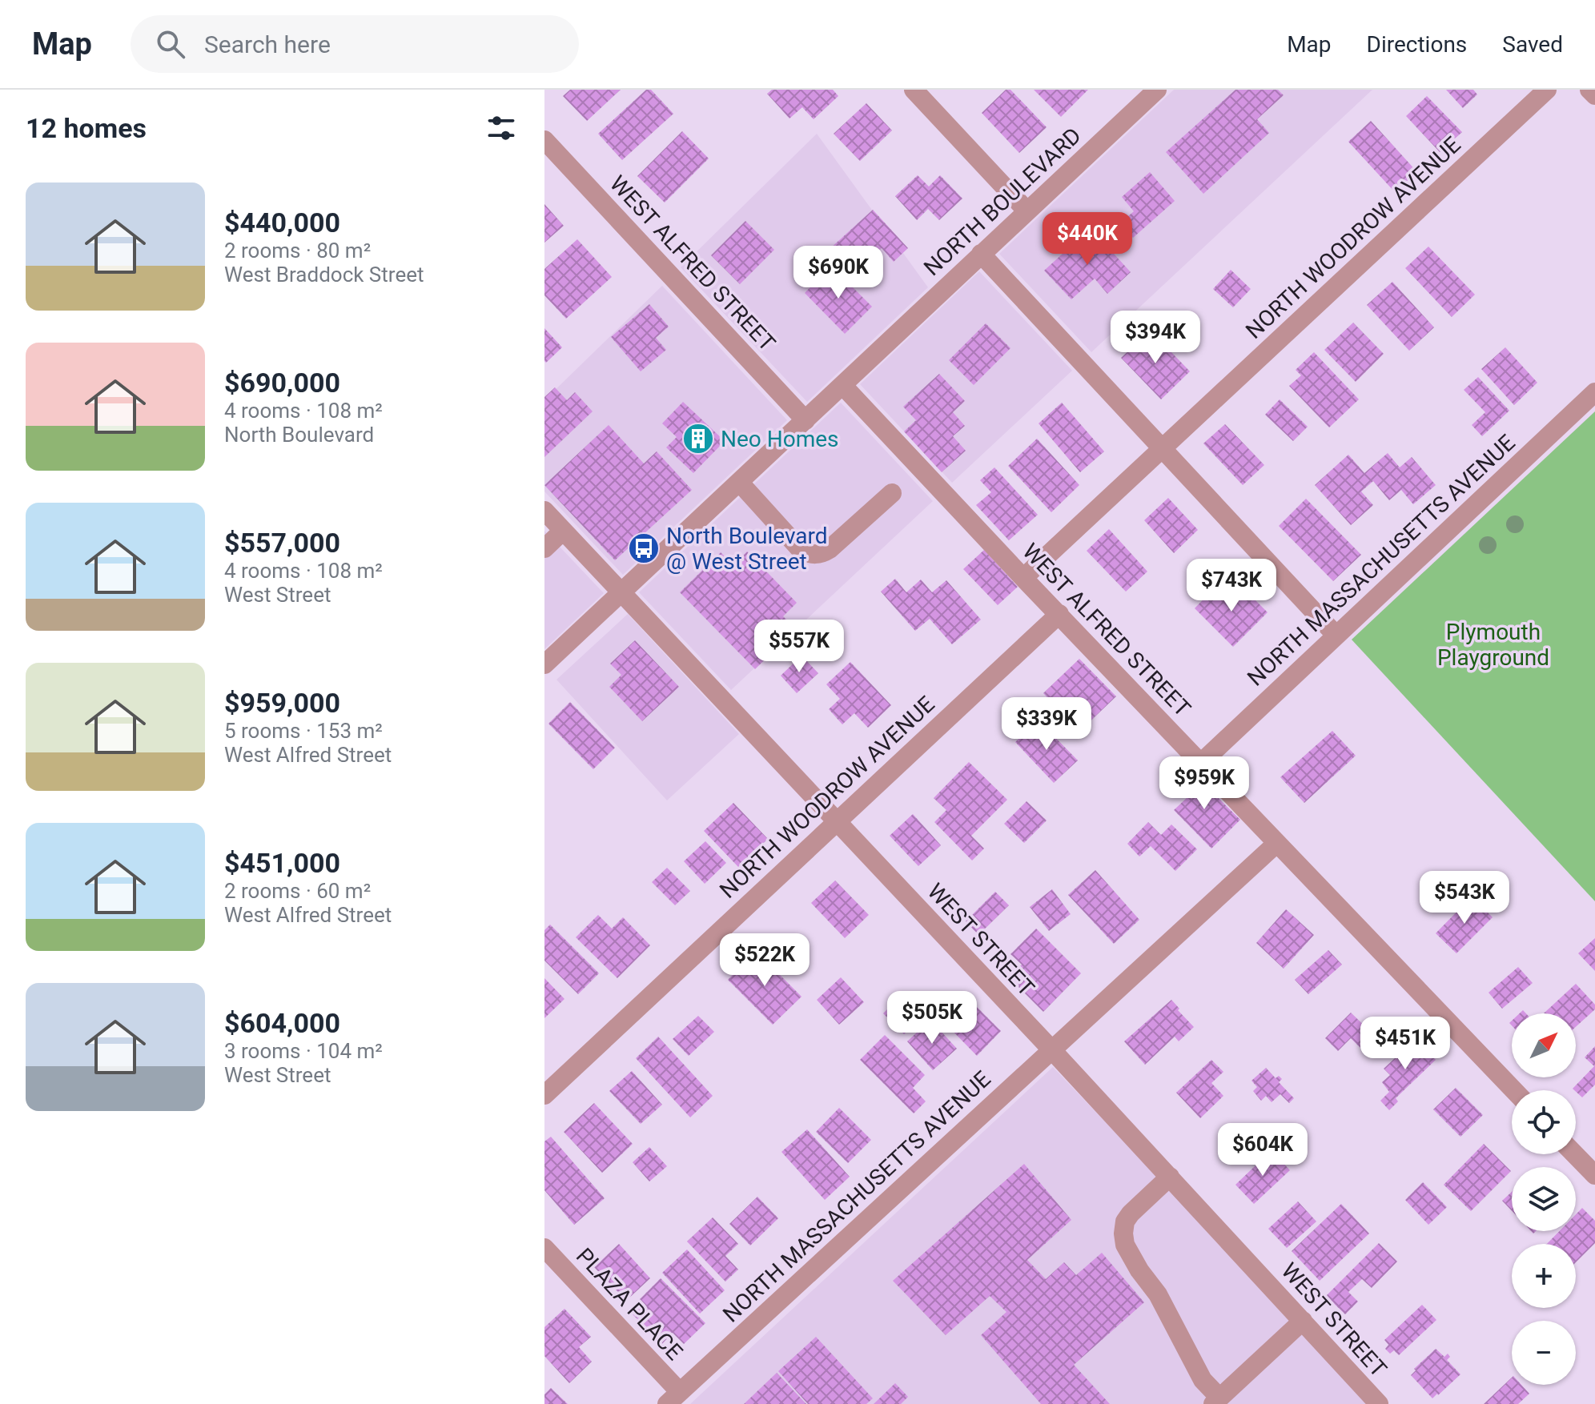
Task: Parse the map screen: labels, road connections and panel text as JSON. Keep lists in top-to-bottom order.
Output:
{
  "streets": {
    "street": [
      "NORTH BOULEVARD",
      "NORTH WOODROW AVENUE",
      "WEST ALFRED STREET",
      "NORTH MASSACHUSETTS AVENUE",
      "WEST STREET",
      "PLAZA PLACE"
    ]
  },
  "crossings": [
    ["NORTH BOULEVARD", "WEST ALFRED STREET"],
    ["NORTH BOULEVARD", "WEST STREET"],
    ["NORTH WOODROW AVENUE", "WEST ALFRED STREET"],
    ["NORTH WOODROW AVENUE", "WEST STREET"],
    ["WEST ALFRED STREET", "NORTH MASSACHUSETTS AVENUE"],
    ["NORTH MASSACHUSETTS AVENUE", "WEST STREET"],
    ["NORTH MASSACHUSETTS AVENUE", "PLAZA PLACE"]
  ],
  "parks": ["Plymouth Playground"],
  "places": {
    "building": ["Neo Homes"],
    "bus stop": ["North Boulevard @ West Street"]
  },
  "north": "top right",
  "page": {
    "header": "Map",
    "search": "Search here",
    "nav": ["Map", "Directions", "Saved"],
    "heading": "12 homes",
    "list": [
      {
        "name": "$440,000",
        "note": "2 rooms · 80 m² · West Braddock Street"
      },
      {
        "name": "$690,000",
        "note": "4 rooms · 108 m² · North Boulevard"
      },
      {
        "name": "$557,000",
        "note": "4 rooms · 108 m² · West Street"
      },
      {
        "name": "$959,000",
        "note": "5 rooms · 153 m² · West Alfred Street"
      },
      {
        "name": "$451,000",
        "note": "2 rooms · 60 m² · West Alfred Street"
      },
      {
        "name": "$604,000",
        "note": "3 rooms · 104 m² · West Street"
      }
    ],
    "price": [
      "$440K",
      "$690K",
      "$394K",
      "$743K",
      "$557K",
      "$339K",
      "$959K",
      "$543K",
      "$522K",
      "$505K",
      "$451K",
      "$604K"
    ],
    "map_buttons": ["+", "−"]
  }
}
